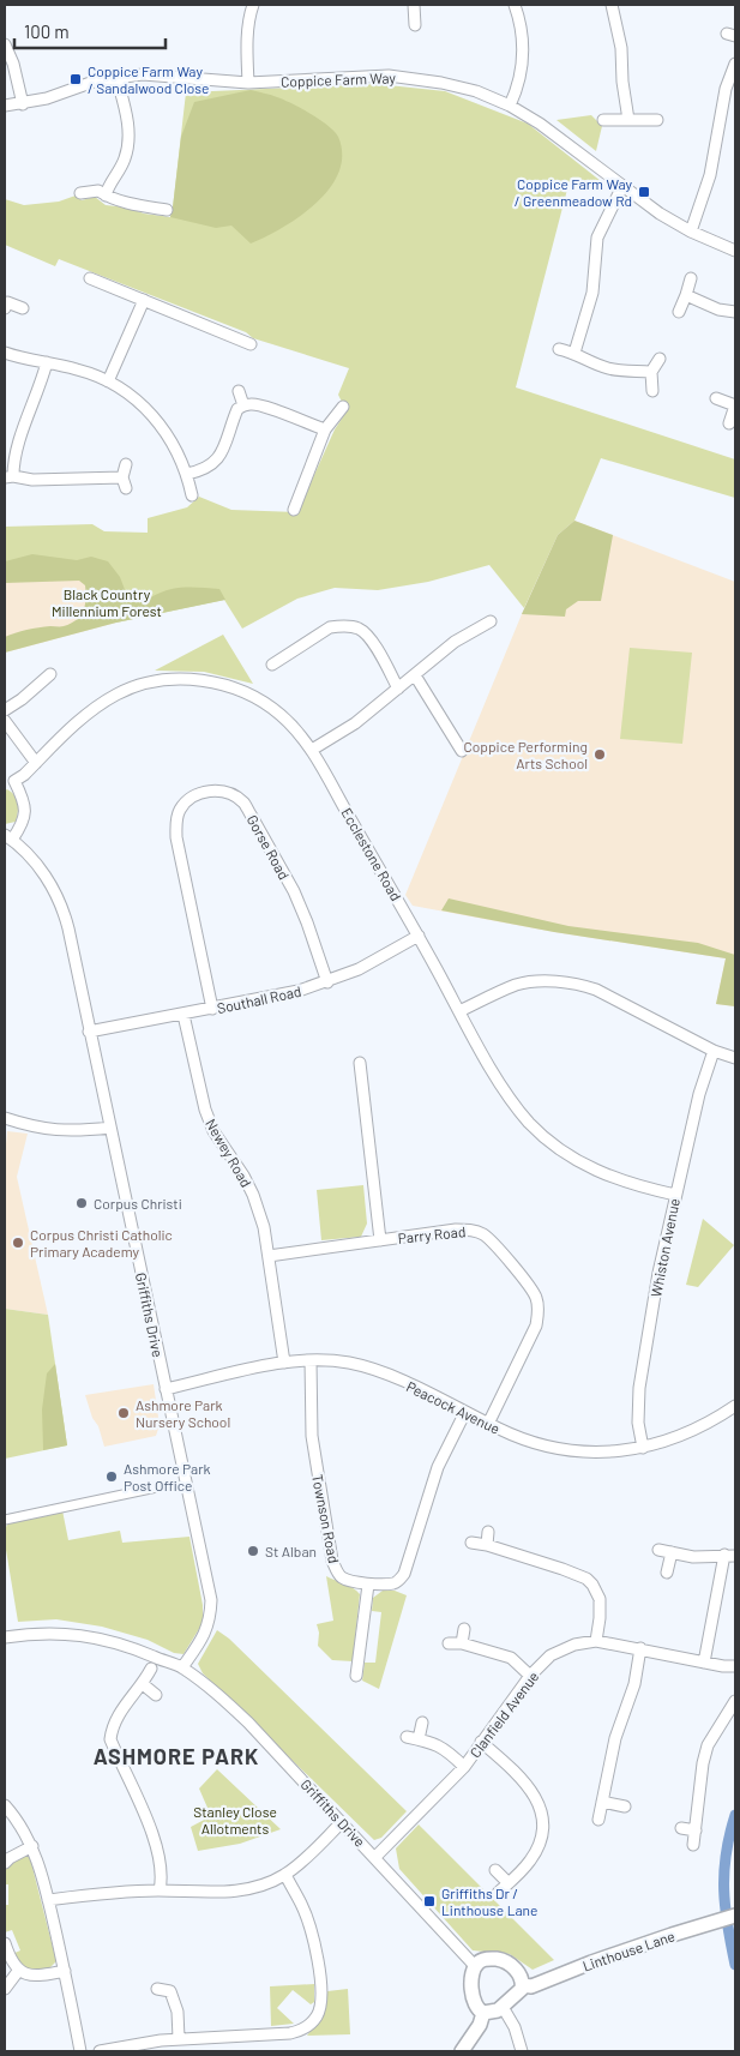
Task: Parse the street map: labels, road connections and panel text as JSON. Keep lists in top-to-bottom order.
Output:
{
  "streets": {
    "street": [
      "Coppice Farm Way",
      "Gorse Road",
      "Ecclestone Road",
      "Southall Road",
      "Newey Road",
      "Parry Road",
      "Whiston Avenue",
      "Griffiths Drive",
      "Peacock Avenue",
      "Townson Road",
      "Clanfield Avenue",
      "Linthouse Lane"
    ]
  },
  "crossings": [
    ["Gorse Road", "Southall Road"],
    ["Ecclestone Road", "Southall Road"],
    ["Ecclestone Road", "Whiston Avenue"],
    ["Ecclestone Road", "Griffiths Drive"],
    ["Southall Road", "Newey Road"],
    ["Southall Road", "Griffiths Drive"],
    ["Newey Road", "Parry Road"],
    ["Newey Road", "Peacock Avenue"],
    ["Parry Road", "Peacock Avenue"],
    ["Whiston Avenue", "Peacock Avenue"],
    ["Griffiths Drive", "Peacock Avenue"],
    ["Griffiths Drive", "Clanfield Avenue"],
    ["Griffiths Drive", "Linthouse Lane"],
    ["Peacock Avenue", "Townson Road"]
  ],
  "districts": ["ASHMORE PARK"],
  "parks": ["Black Country Millennium Forest", "Stanley Close Allotments"],
  "places": {
    "transit": ["Coppice Farm Way / Sandalwood Close", "Coppice Farm Way / Greenmeadow Rd", "Griffiths Dr / Linthouse Lane"],
    "other": [
      "Coppice Performing Arts School",
      "Corpus Christi",
      "Corpus Christi Catholic Primary Academy",
      "Ashmore Park Nursery School",
      "Ashmore Park Post Office",
      "St Alban"
    ]
  },
  "scale_bar": "100 m"
}
